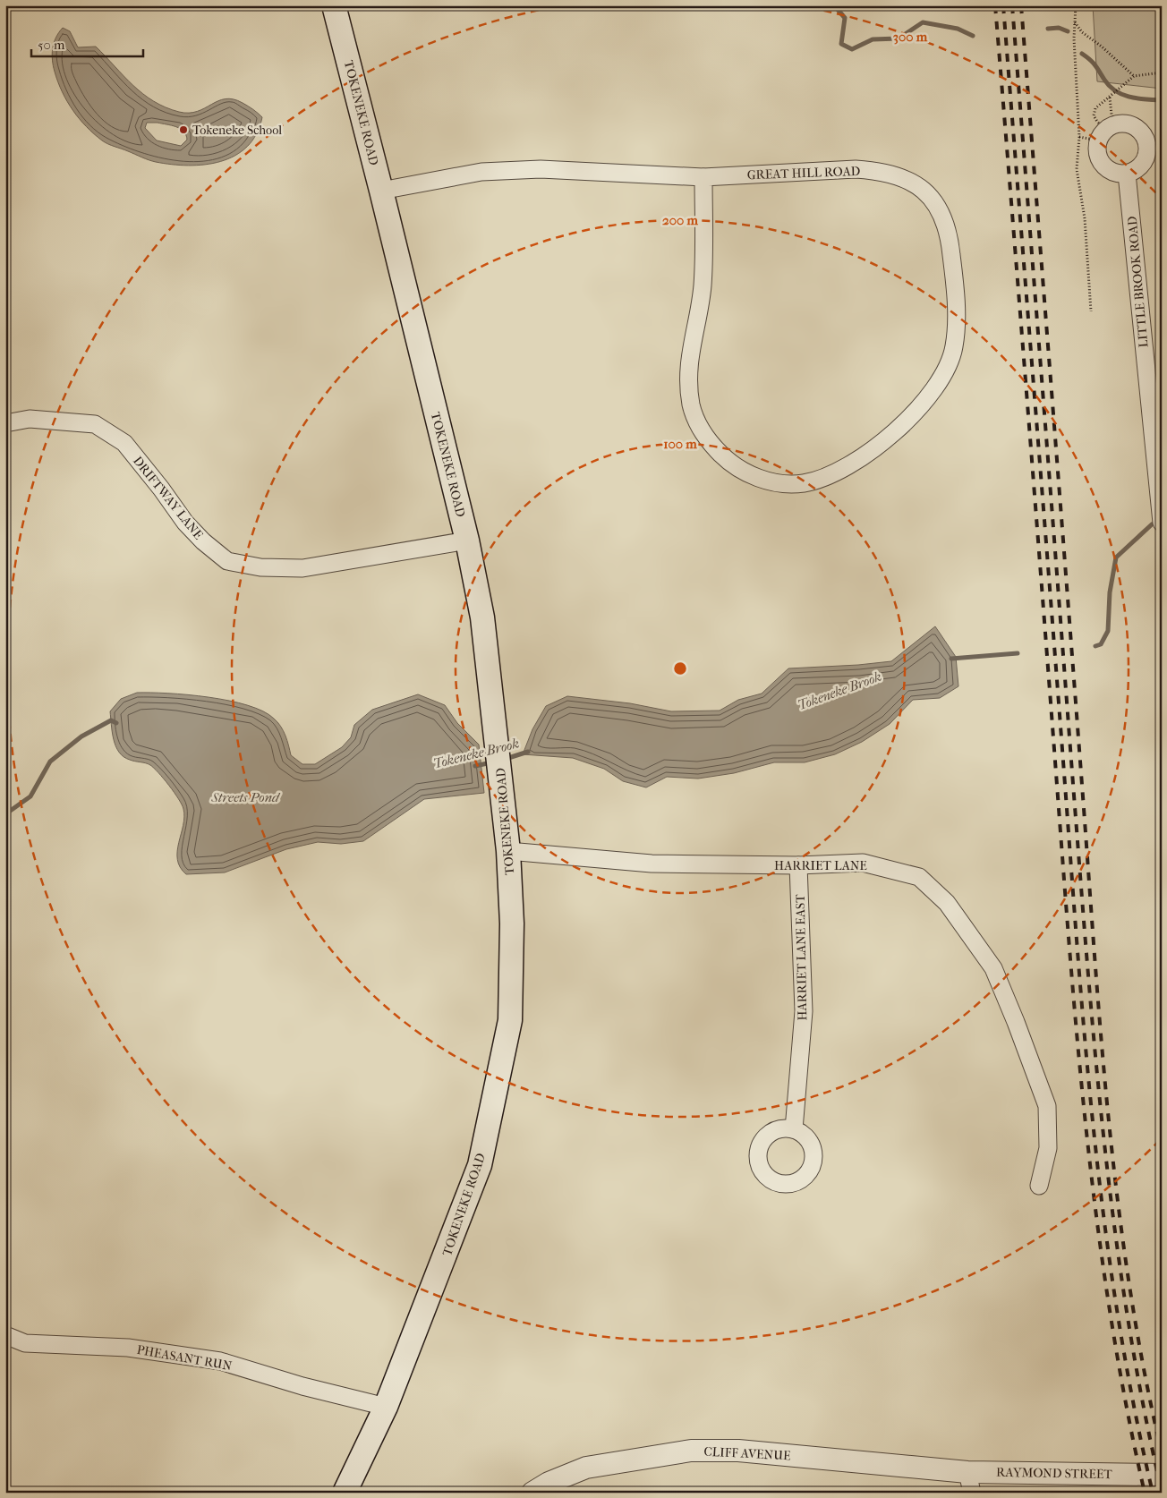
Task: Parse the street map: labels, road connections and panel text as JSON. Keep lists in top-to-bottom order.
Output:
{
  "streets": {
    "main road": ["TOKENEKE ROAD"],
    "street": [
      "GREAT HILL ROAD",
      "LITTLE BROOK ROAD",
      "DRIFTWAY LANE",
      "HARRIET LANE",
      "HARRIET LANE EAST",
      "PHEASANT RUN",
      "CLIFF AVENUE",
      "RAYMOND STREET"
    ]
  },
  "crossings": [
    ["TOKENEKE ROAD", "GREAT HILL ROAD"],
    ["TOKENEKE ROAD", "DRIFTWAY LANE"],
    ["TOKENEKE ROAD", "HARRIET LANE"],
    ["TOKENEKE ROAD", "PHEASANT RUN"],
    ["HARRIET LANE", "HARRIET LANE EAST"],
    ["CLIFF AVENUE", "RAYMOND STREET"]
  ],
  "water": ["Tokeneke Brook", "Streets Pond"],
  "places": ["Tokeneke School"],
  "scale_bar": "50 m",
  "rings": ["300 m", "200 m", "100 m"]
}
